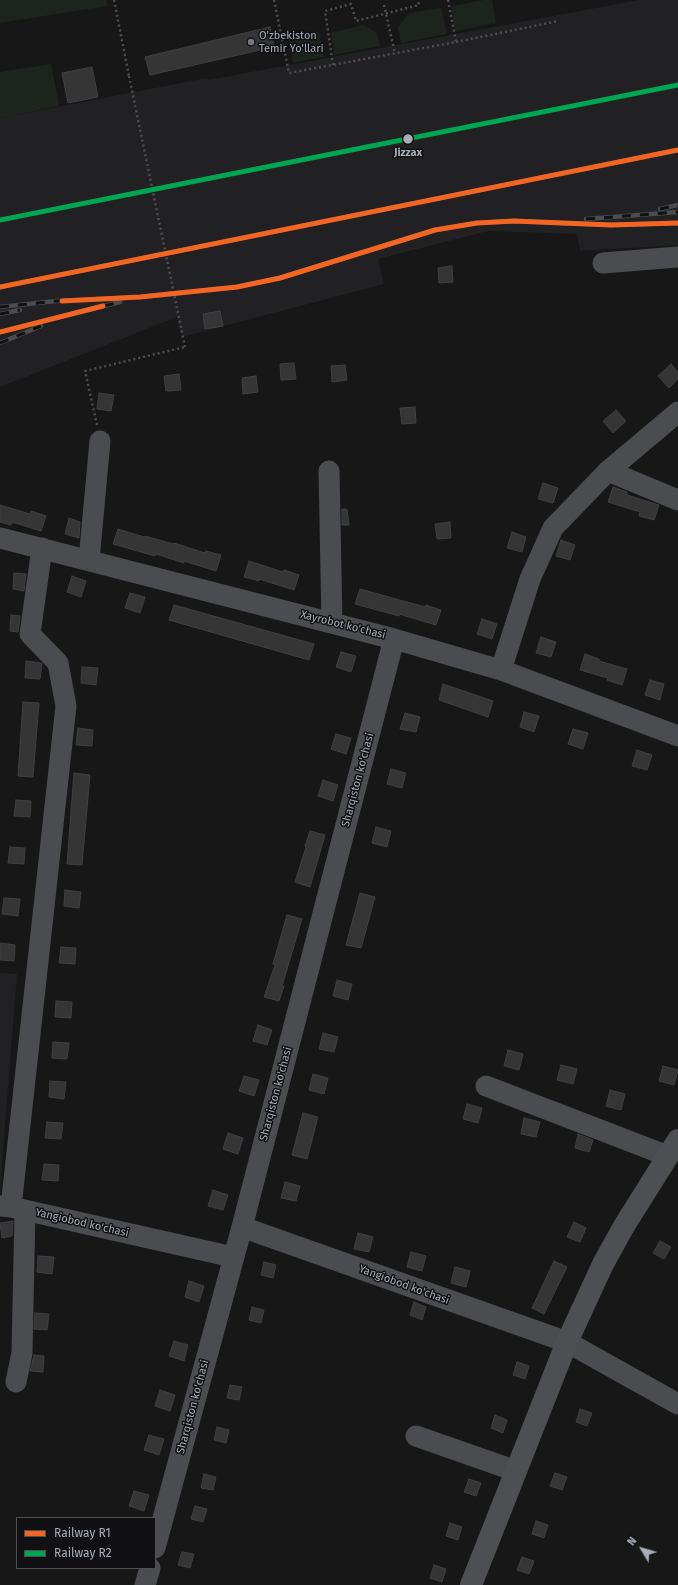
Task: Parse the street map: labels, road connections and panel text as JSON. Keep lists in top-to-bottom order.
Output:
{
  "streets": {
    "street": ["Xayrobot ko'chasi", "Sharqiston ko'chasi", "Yangiobod ko'chasi"]
  },
  "crossings": [
    ["Xayrobot ko'chasi", "Sharqiston ko'chasi"],
    ["Sharqiston ko'chasi", "Yangiobod ko'chasi"]
  ],
  "places": ["O'zbekiston Temir Yo'llari", "Jizzax"],
  "lines": ["rail line R2", "rail line R1"],
  "legend": ["Railway R1", "Railway R2"],
  "north": "top left"
}
